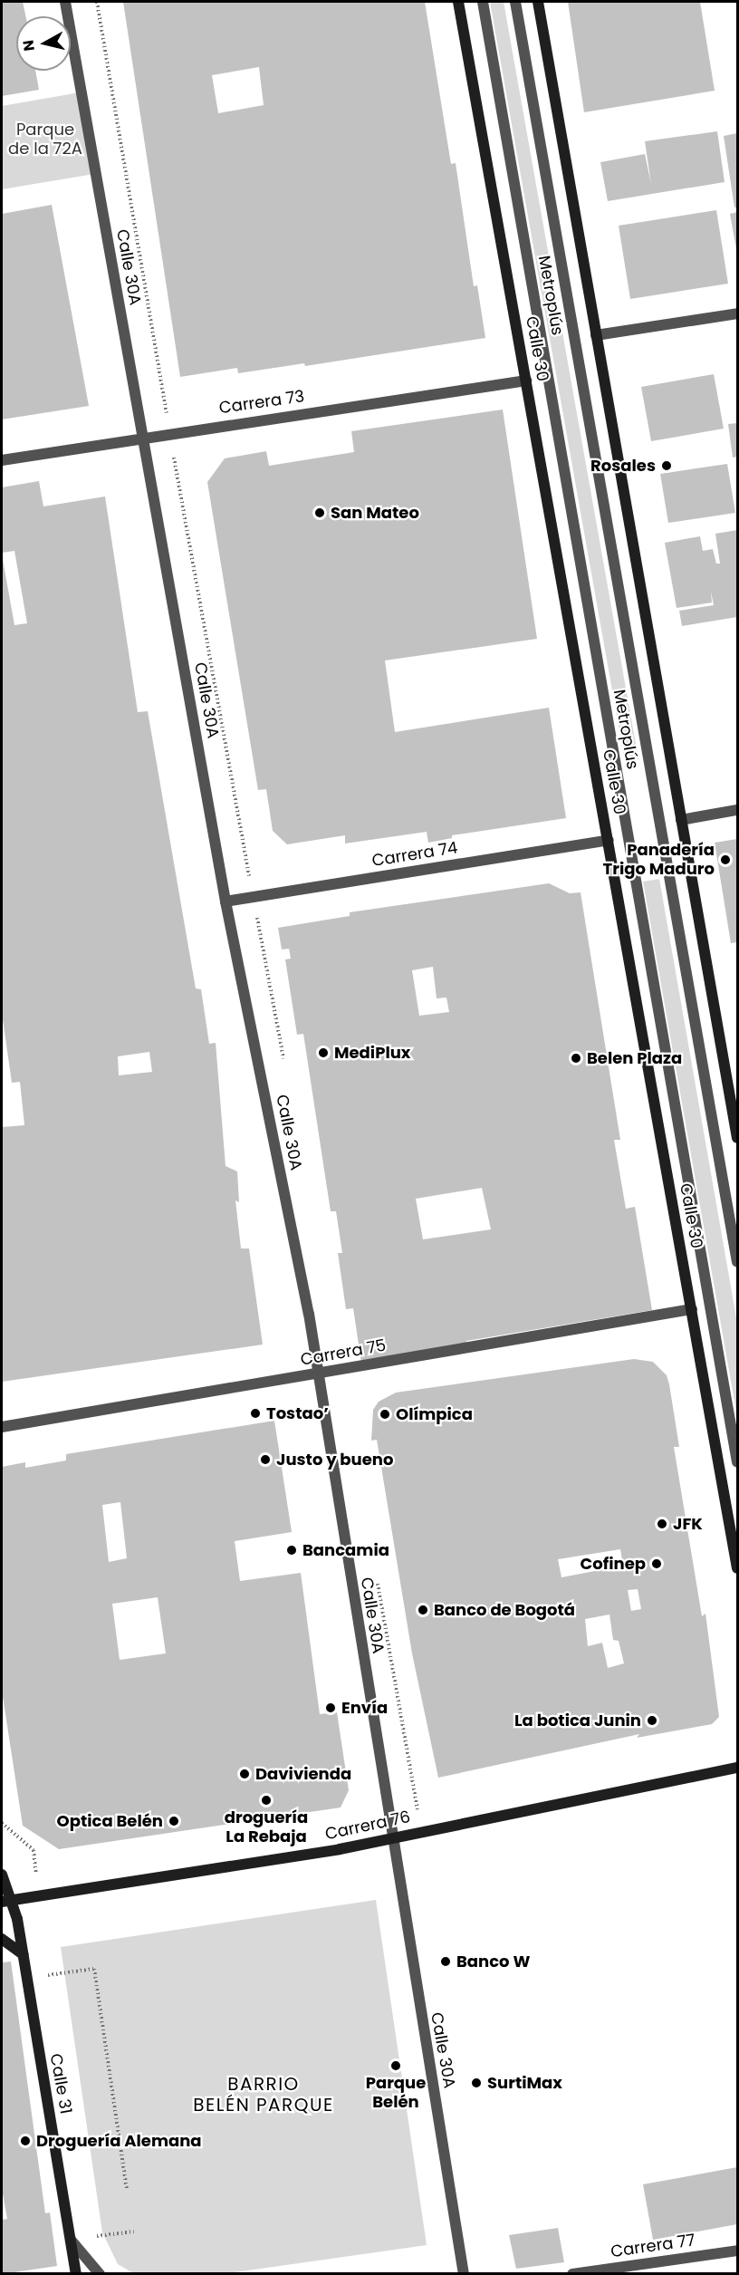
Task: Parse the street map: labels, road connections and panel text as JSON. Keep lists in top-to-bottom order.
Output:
{
  "streets": {
    "main road": ["Calle 30", "Carrera 76", "Calle 31"],
    "street": [
      "Calle 30A",
      "Metroplús",
      "Carrera 73",
      "Carrera 74",
      "Carrera 75",
      "Carrera 77"
    ]
  },
  "crossings": [
    ["Calle 30A", "Carrera 73"],
    ["Calle 30A", "Carrera 74"],
    ["Calle 30A", "Carrera 75"],
    ["Calle 30A", "Carrera 76"],
    ["Calle 30", "Carrera 73"],
    ["Calle 30", "Carrera 74"],
    ["Calle 30", "Carrera 75"],
    ["Carrera 76", "Calle 31"]
  ],
  "districts": ["BARRIO BELÉN PARQUE"],
  "parks": ["Parque de la 72A"],
  "places": [
    "Rosales",
    "San Mateo",
    "Panadería Trigo Maduro",
    "MediPlux",
    "Belen Plaza",
    "Tostao’",
    "Olímpica",
    "Justo y bueno",
    "JFK",
    "Bancamia",
    "Cofinep",
    "Banco de Bogotá",
    "Envía",
    "La botica Junin",
    "Davivienda",
    "droguería La Rebaja",
    "Optica Belén",
    "Banco W",
    "Parque Belén",
    "SurtiMax",
    "Droguería Alemana"
  ],
  "north": "left"
}
